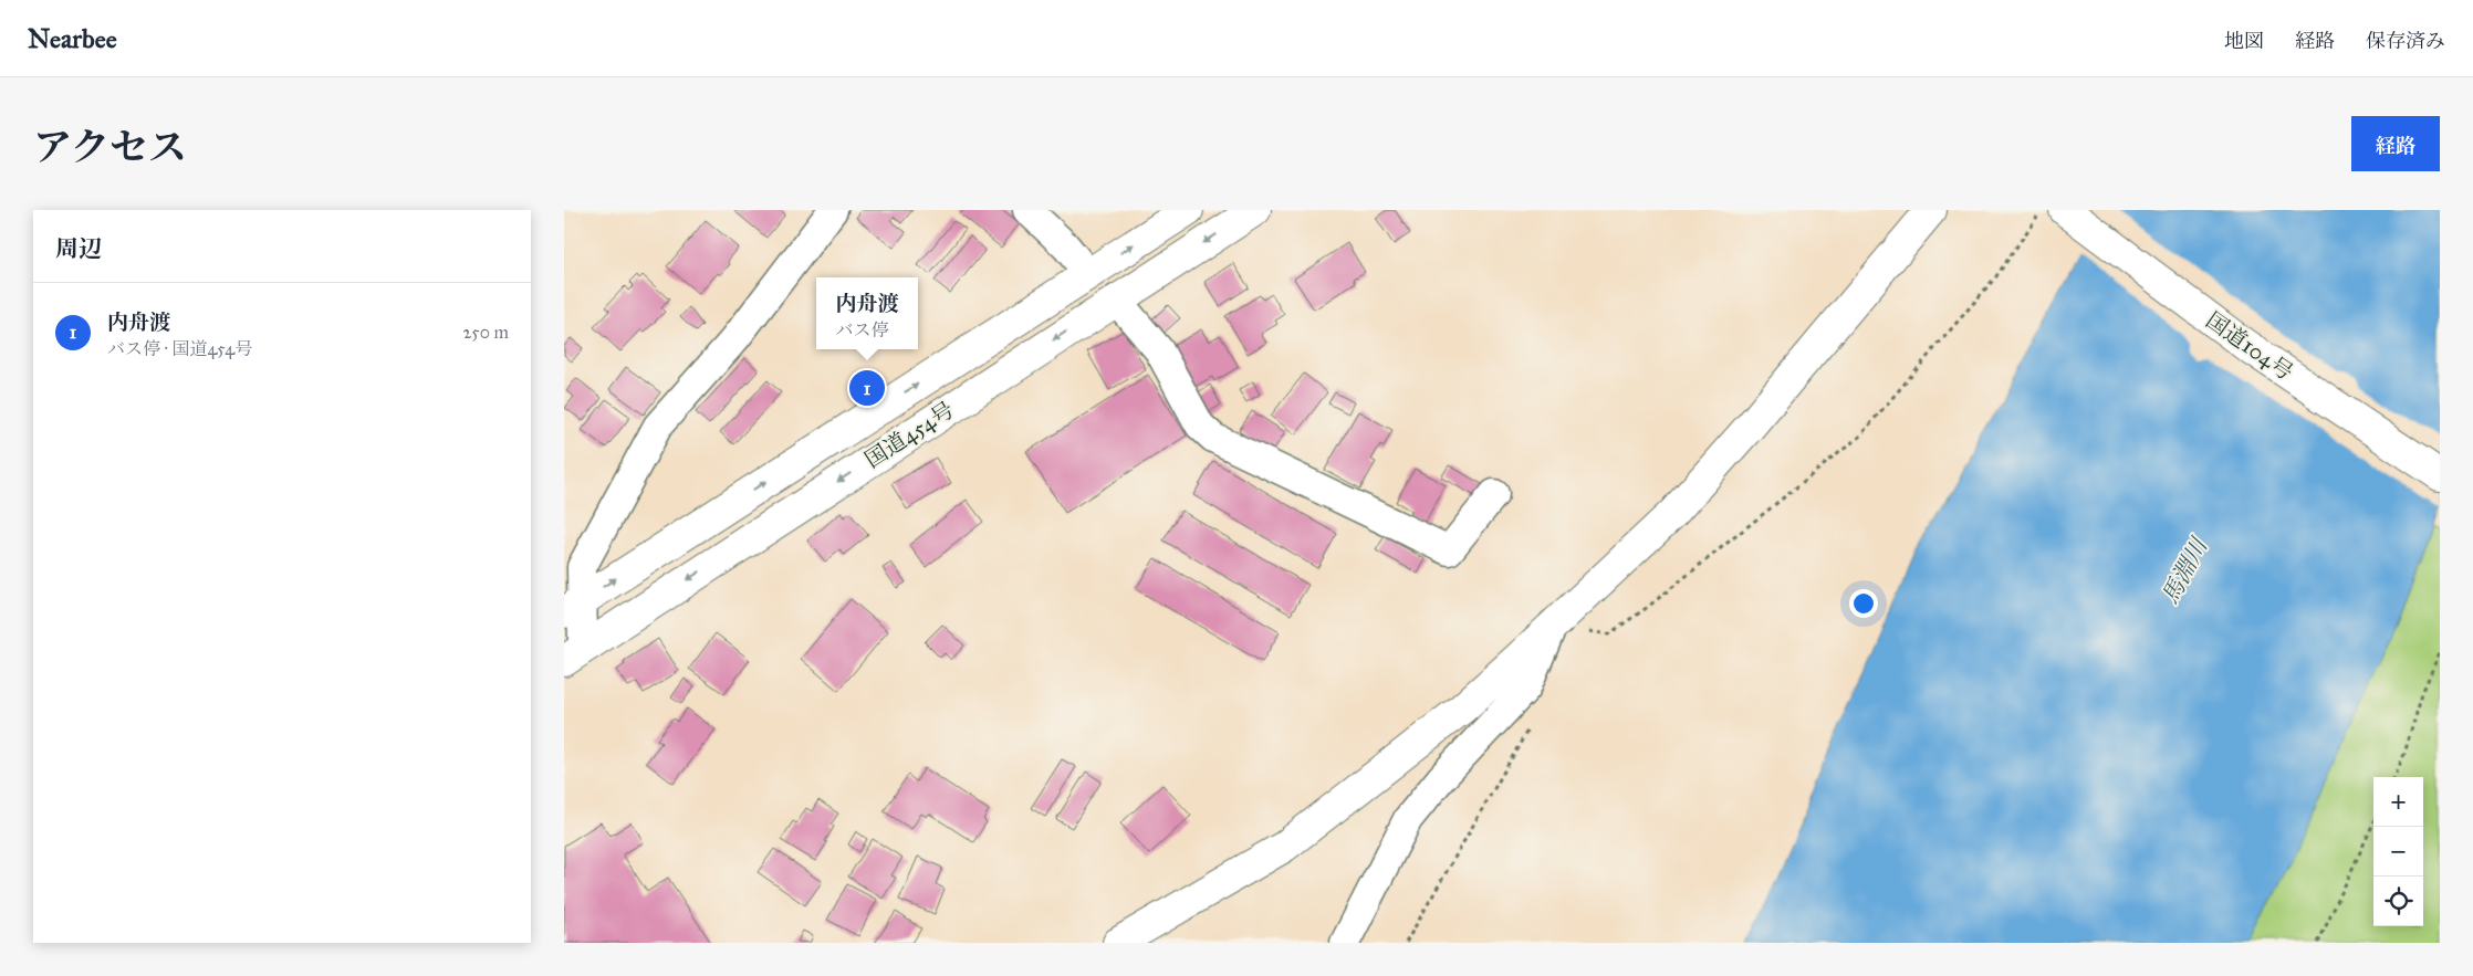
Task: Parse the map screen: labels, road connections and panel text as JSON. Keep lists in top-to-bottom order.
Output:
{
  "streets": {
    "main road": ["国道104号", "国道454号"]
  },
  "water": ["馬淵川"],
  "page": {
    "header": "Nearbee",
    "nav": ["地図", "経路", "保存済み"],
    "title": "アクセス",
    "buttons": "経路",
    "heading": "周辺",
    "popup": ["内舟渡", "バス停"],
    "list": [
      {
        "mark": "1",
        "name": "内舟渡",
        "note": "バス停 · 国道454号",
        "value": "250 m"
      }
    ],
    "pins": "1",
    "map_buttons": ["+", "−"]
  }
}
